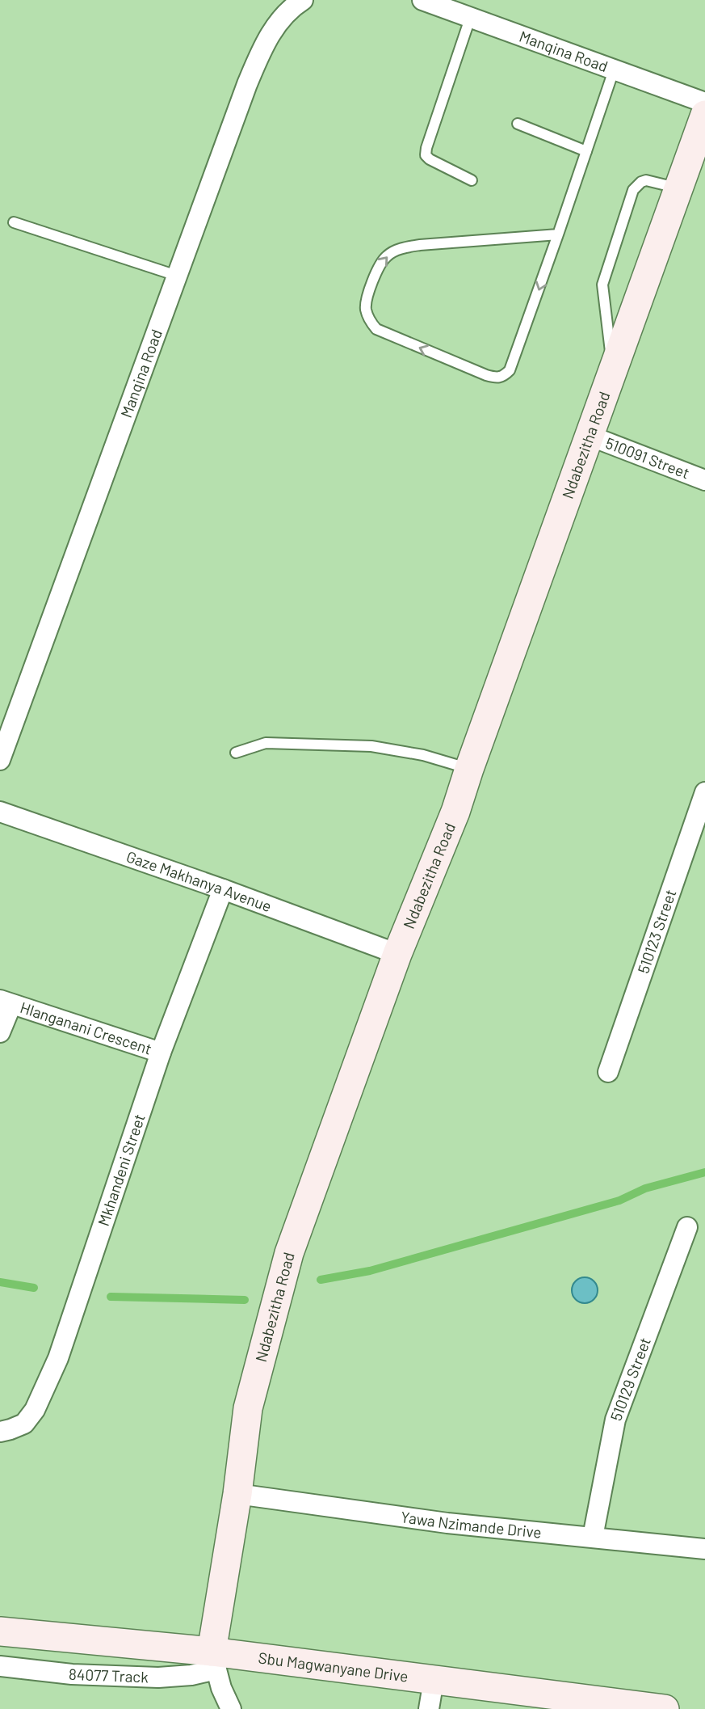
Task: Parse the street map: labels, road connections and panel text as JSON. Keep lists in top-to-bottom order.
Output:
{
  "streets": {
    "street": [
      "Manqina Road",
      "Ndabezitha Road",
      "510091 Street",
      "Gaze Makhanya Avenue",
      "510123 Street",
      "Hlanganani Crescent",
      "Mkhandeni Street",
      "510129 Street",
      "Yawa Nzimande Drive",
      "Sbu Magwanyane Drive",
      "84077 Track"
    ]
  },
  "crossings": [
    ["Ndabezitha Road", "510091 Street"],
    ["Ndabezitha Road", "Gaze Makhanya Avenue"],
    ["Ndabezitha Road", "Yawa Nzimande Drive"],
    ["Ndabezitha Road", "Sbu Magwanyane Drive"],
    ["Ndabezitha Road", "84077 Track"],
    ["Gaze Makhanya Avenue", "Mkhandeni Street"],
    ["Hlanganani Crescent", "Mkhandeni Street"],
    ["510129 Street", "Yawa Nzimande Drive"],
    ["Sbu Magwanyane Drive", "84077 Track"]
  ]
}
